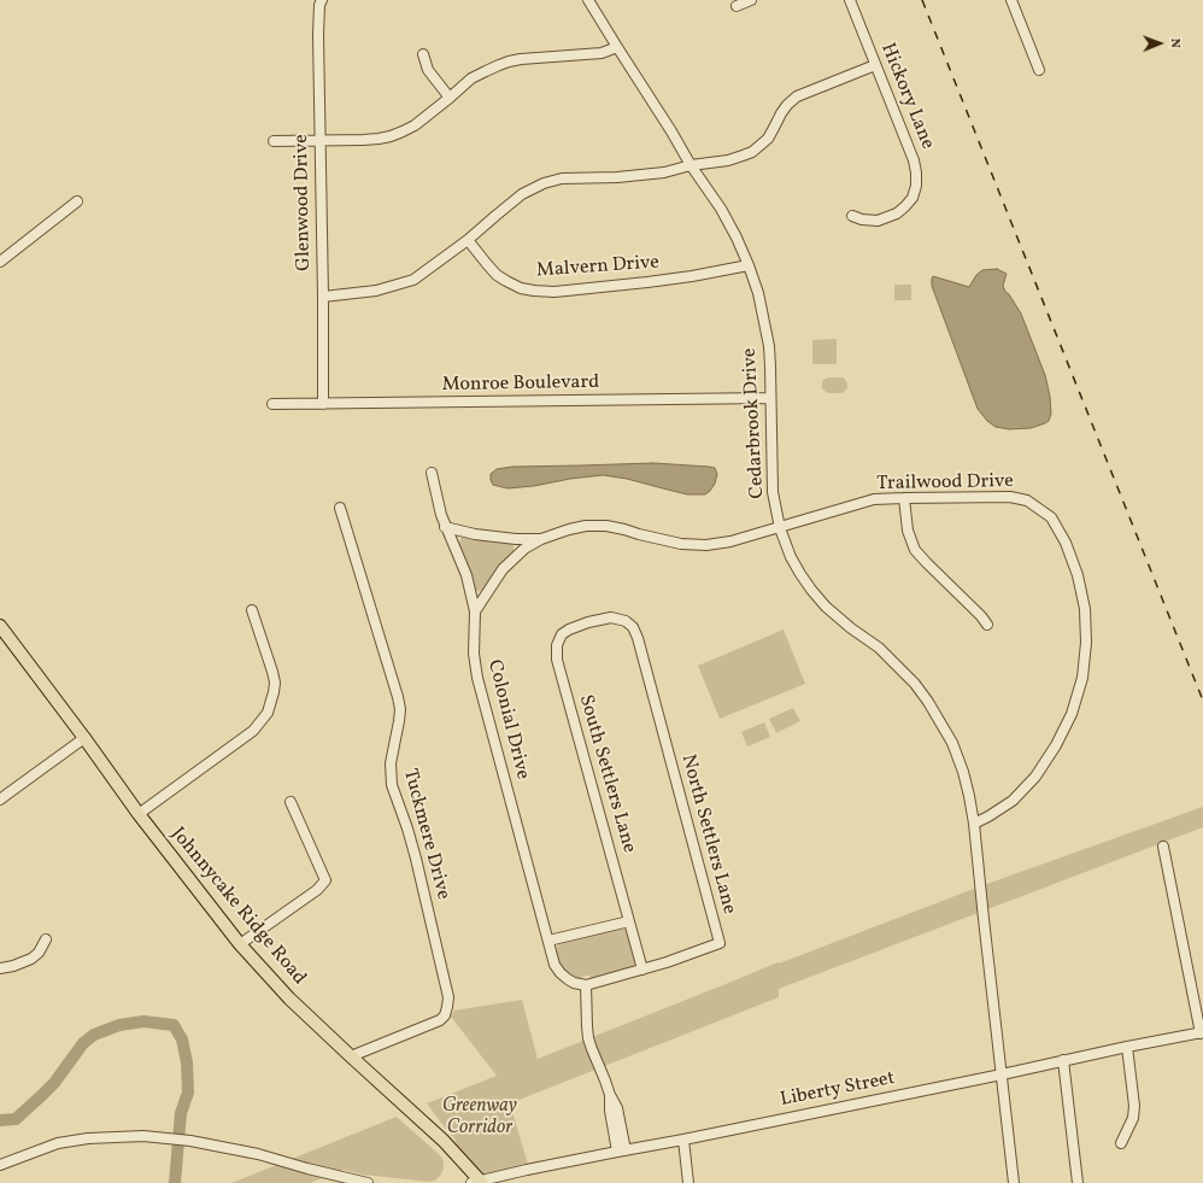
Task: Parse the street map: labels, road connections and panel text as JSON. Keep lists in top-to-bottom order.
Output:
{
  "streets": {
    "main road": ["Johnnycake Ridge Road"],
    "street": [
      "Hickory Lane",
      "Glenwood Drive",
      "Malvern Drive",
      "Monroe Boulevard",
      "Cedarbrook Drive",
      "Trailwood Drive",
      "Colonial Drive",
      "South Settlers Lane",
      "Tuckmere Drive",
      "North Settlers Lane",
      "Liberty Street"
    ]
  },
  "crossings": [
    ["Glenwood Drive", "Monroe Boulevard"],
    ["Malvern Drive", "Cedarbrook Drive"],
    ["Monroe Boulevard", "Cedarbrook Drive"],
    ["Cedarbrook Drive", "Trailwood Drive"],
    ["Colonial Drive", "North Settlers Lane"],
    ["South Settlers Lane", "North Settlers Lane"],
    ["Tuckmere Drive", "Johnnycake Ridge Road"],
    ["Johnnycake Ridge Road", "Liberty Street"]
  ],
  "parks": ["Greenway Corridor"],
  "north": "right"
}
